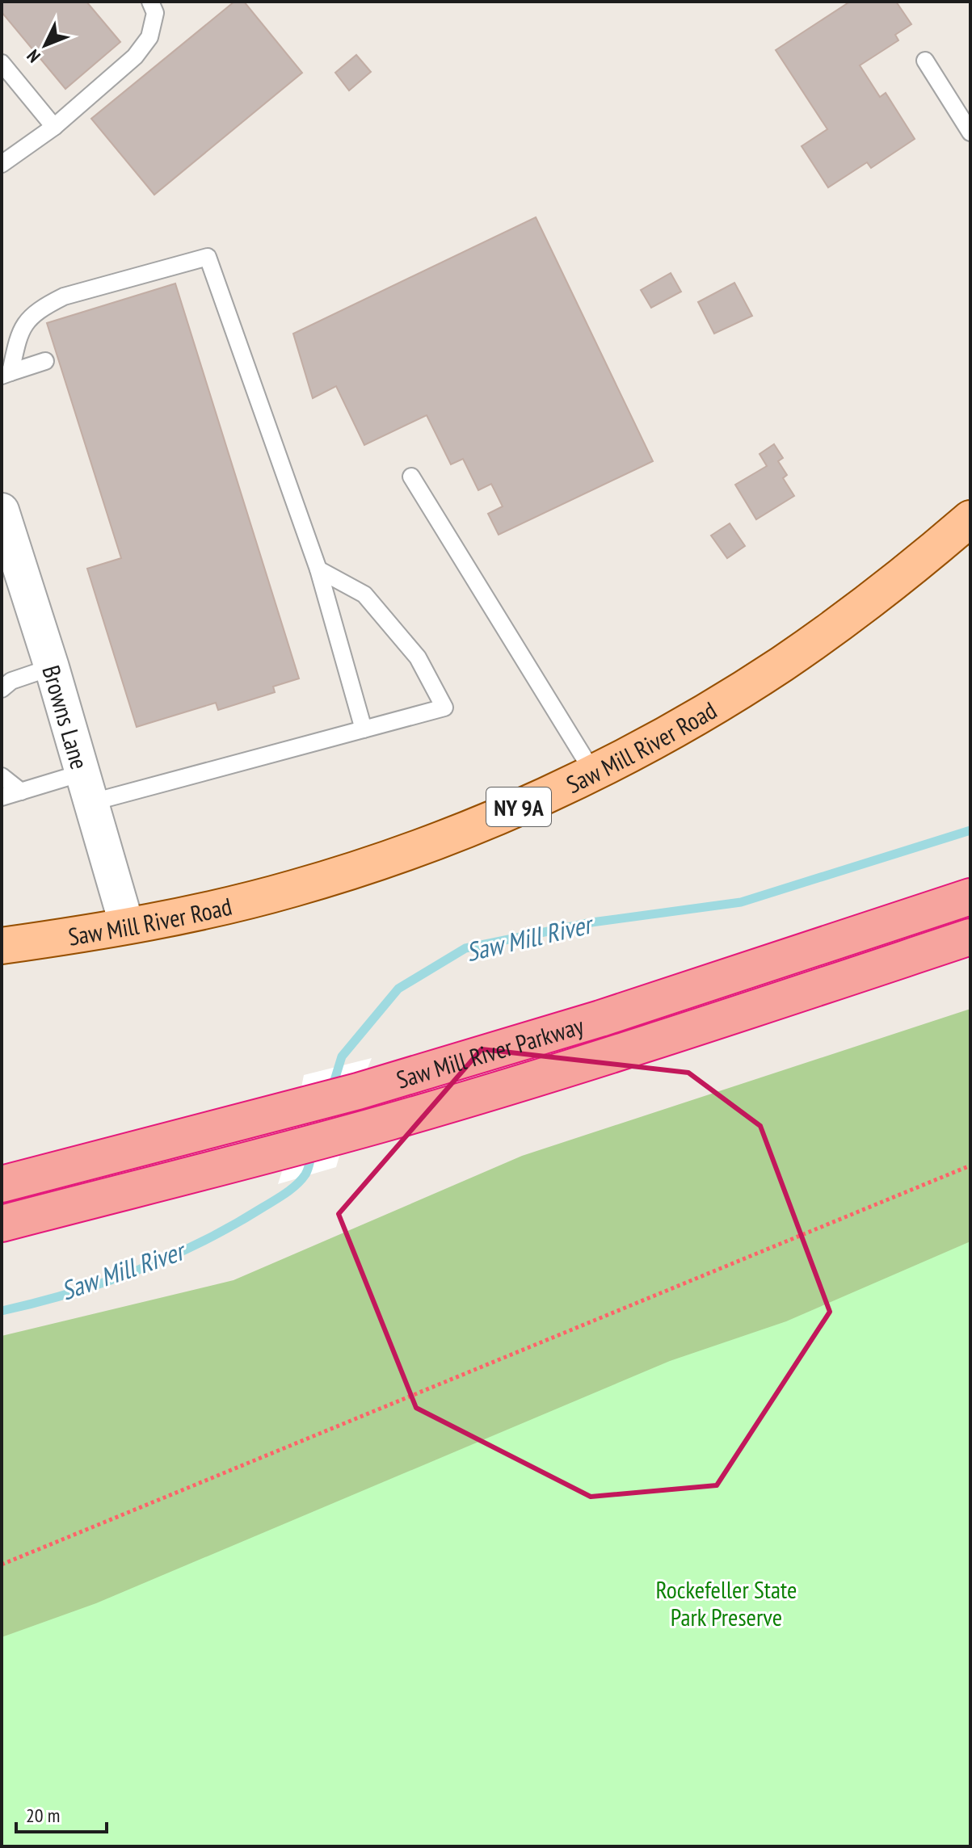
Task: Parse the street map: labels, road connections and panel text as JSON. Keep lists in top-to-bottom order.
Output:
{
  "streets": {
    "highway": ["Saw Mill River Parkway"],
    "main road": ["Saw Mill River Road", "NY 9A"],
    "street": ["Browns Lane"]
  },
  "crossings": [
    ["Browns Lane", "Saw Mill River Road"]
  ],
  "water": ["Saw Mill River"],
  "parks": ["Rockefeller State Park Preserve"],
  "scale_bar": "20 m",
  "north": "bottom left"
}
